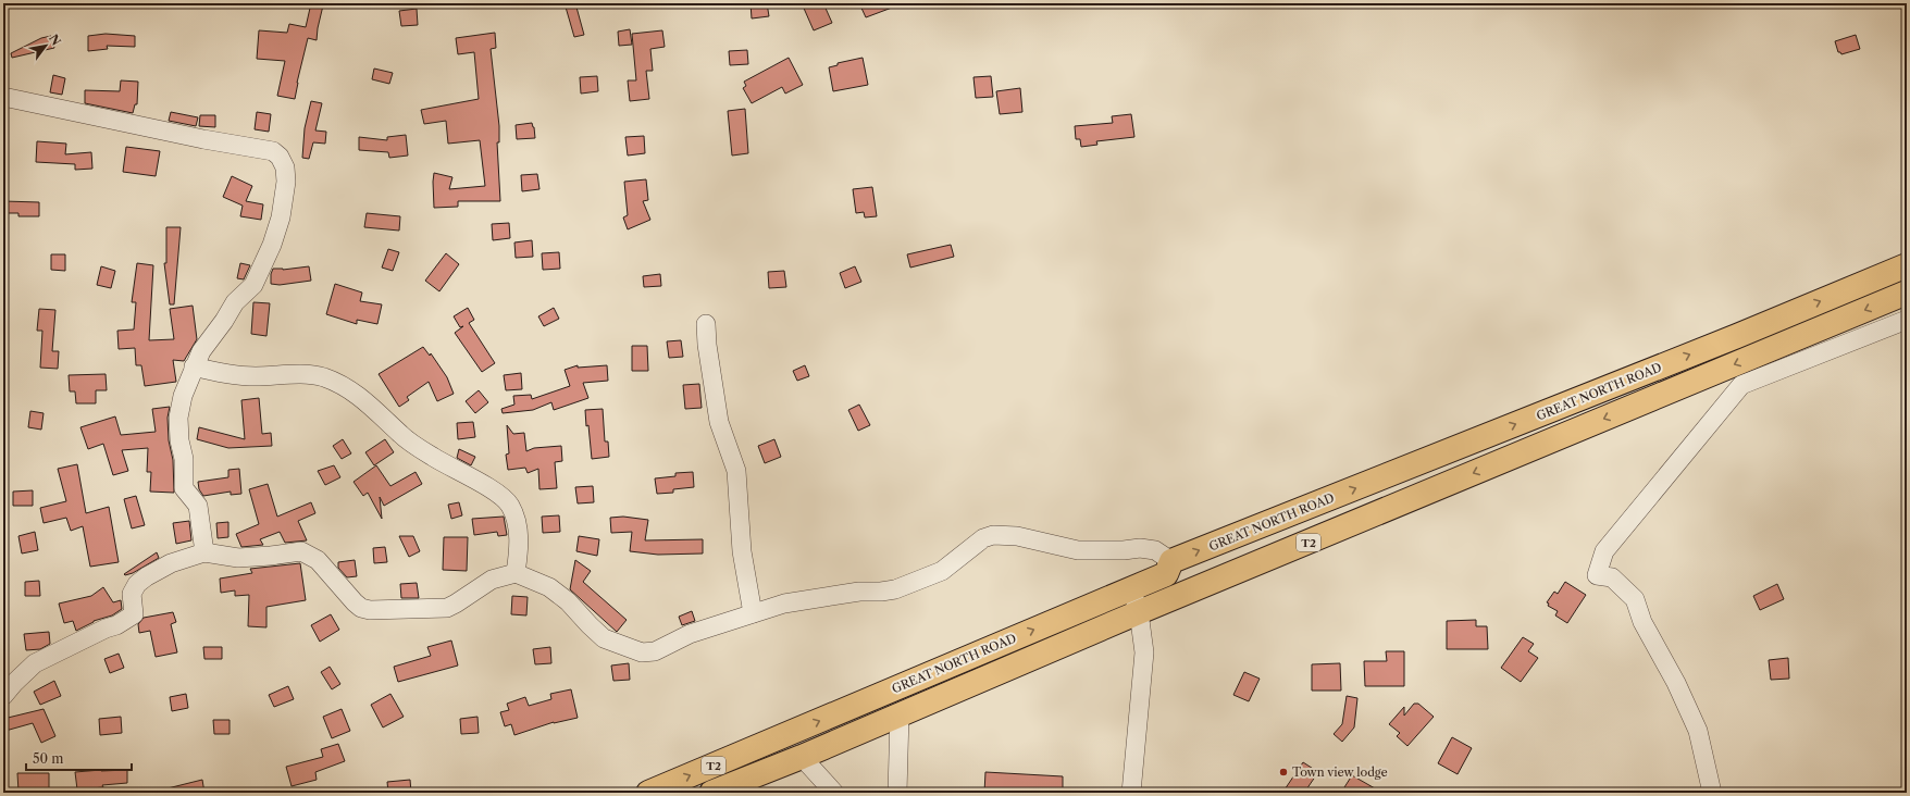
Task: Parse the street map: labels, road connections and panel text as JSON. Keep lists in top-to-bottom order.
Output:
{
  "streets": {
    "highway": ["GREAT NORTH ROAD", "T2"]
  },
  "places": ["Town view lodge"],
  "scale_bar": "50 m",
  "north": "top right"
}
